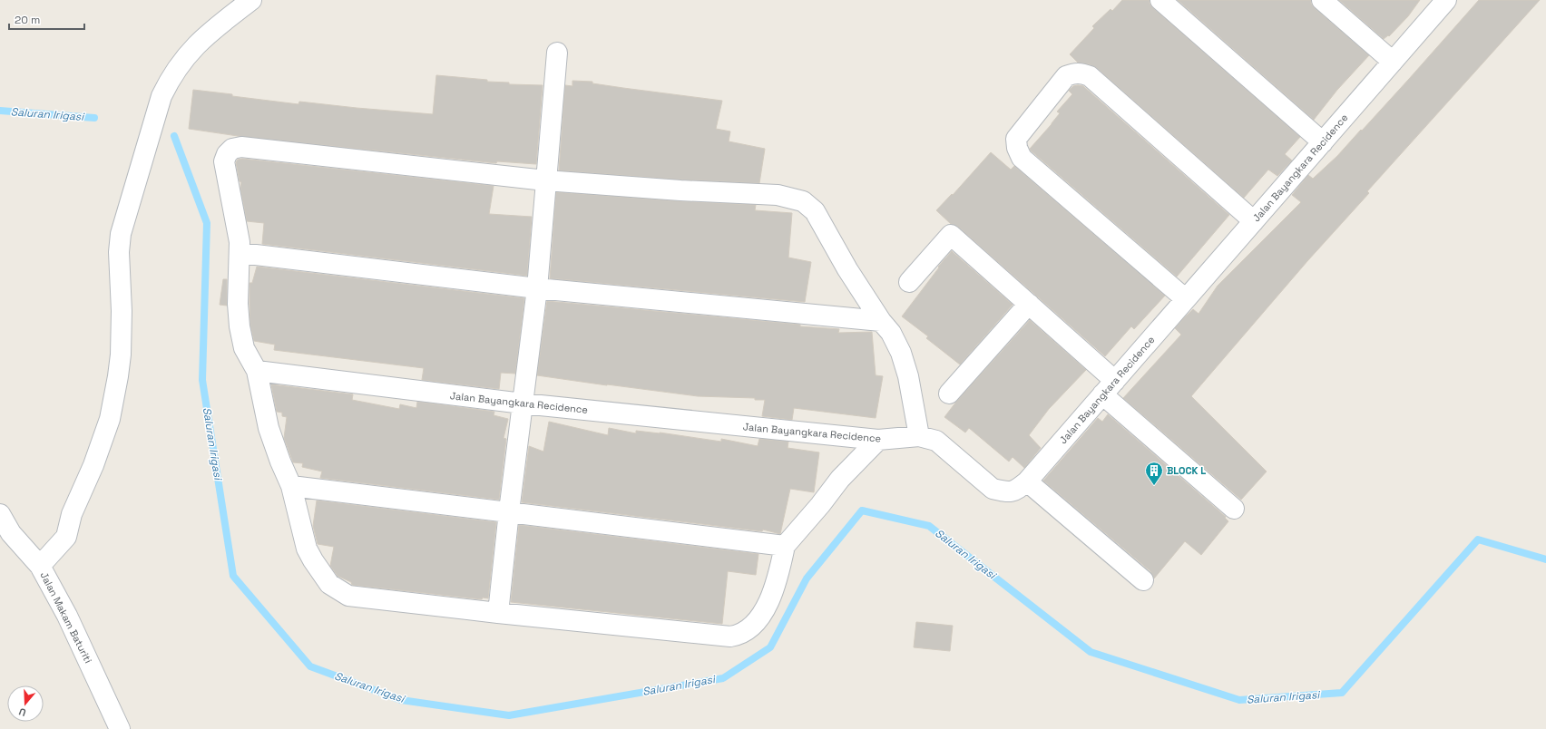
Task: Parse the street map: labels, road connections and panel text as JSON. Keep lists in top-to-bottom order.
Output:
{
  "streets": {
    "street": ["Jalan Bayangkara Recidence", "Jalan Makam Baturiti"]
  },
  "water": ["Saluran Irigasi"],
  "places": {
    "building": ["BLOCK L"]
  },
  "scale_bar": "20 m",
  "north": "bottom"
}
